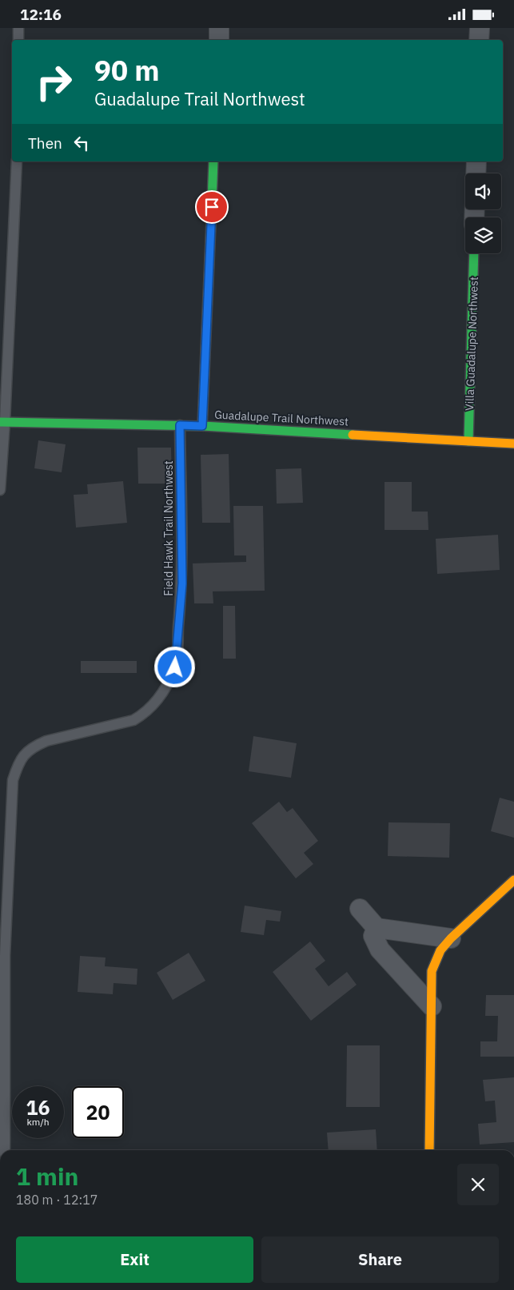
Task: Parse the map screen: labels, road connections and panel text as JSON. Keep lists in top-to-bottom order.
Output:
{
  "streets": {
    "street": ["Villa Guadalupe Northwest", "Guadalupe Trail Northwest"],
    "lane": ["Field Hawk Trail Northwest"]
  },
  "crossings": [
    ["Villa Guadalupe Northwest", "Guadalupe Trail Northwest"],
    ["Guadalupe Trail Northwest", "Field Hawk Trail Northwest"]
  ],
  "page": {
    "status": "12:16",
    "turn": ["90 m", "Guadalupe Trail Northwest"],
    "then": "Then",
    "speed": "16 km/h",
    "limit": "20",
    "heading": ["1 min", "180 m · 12:17"],
    "buttons": ["Exit", "Share"]
  }
}
